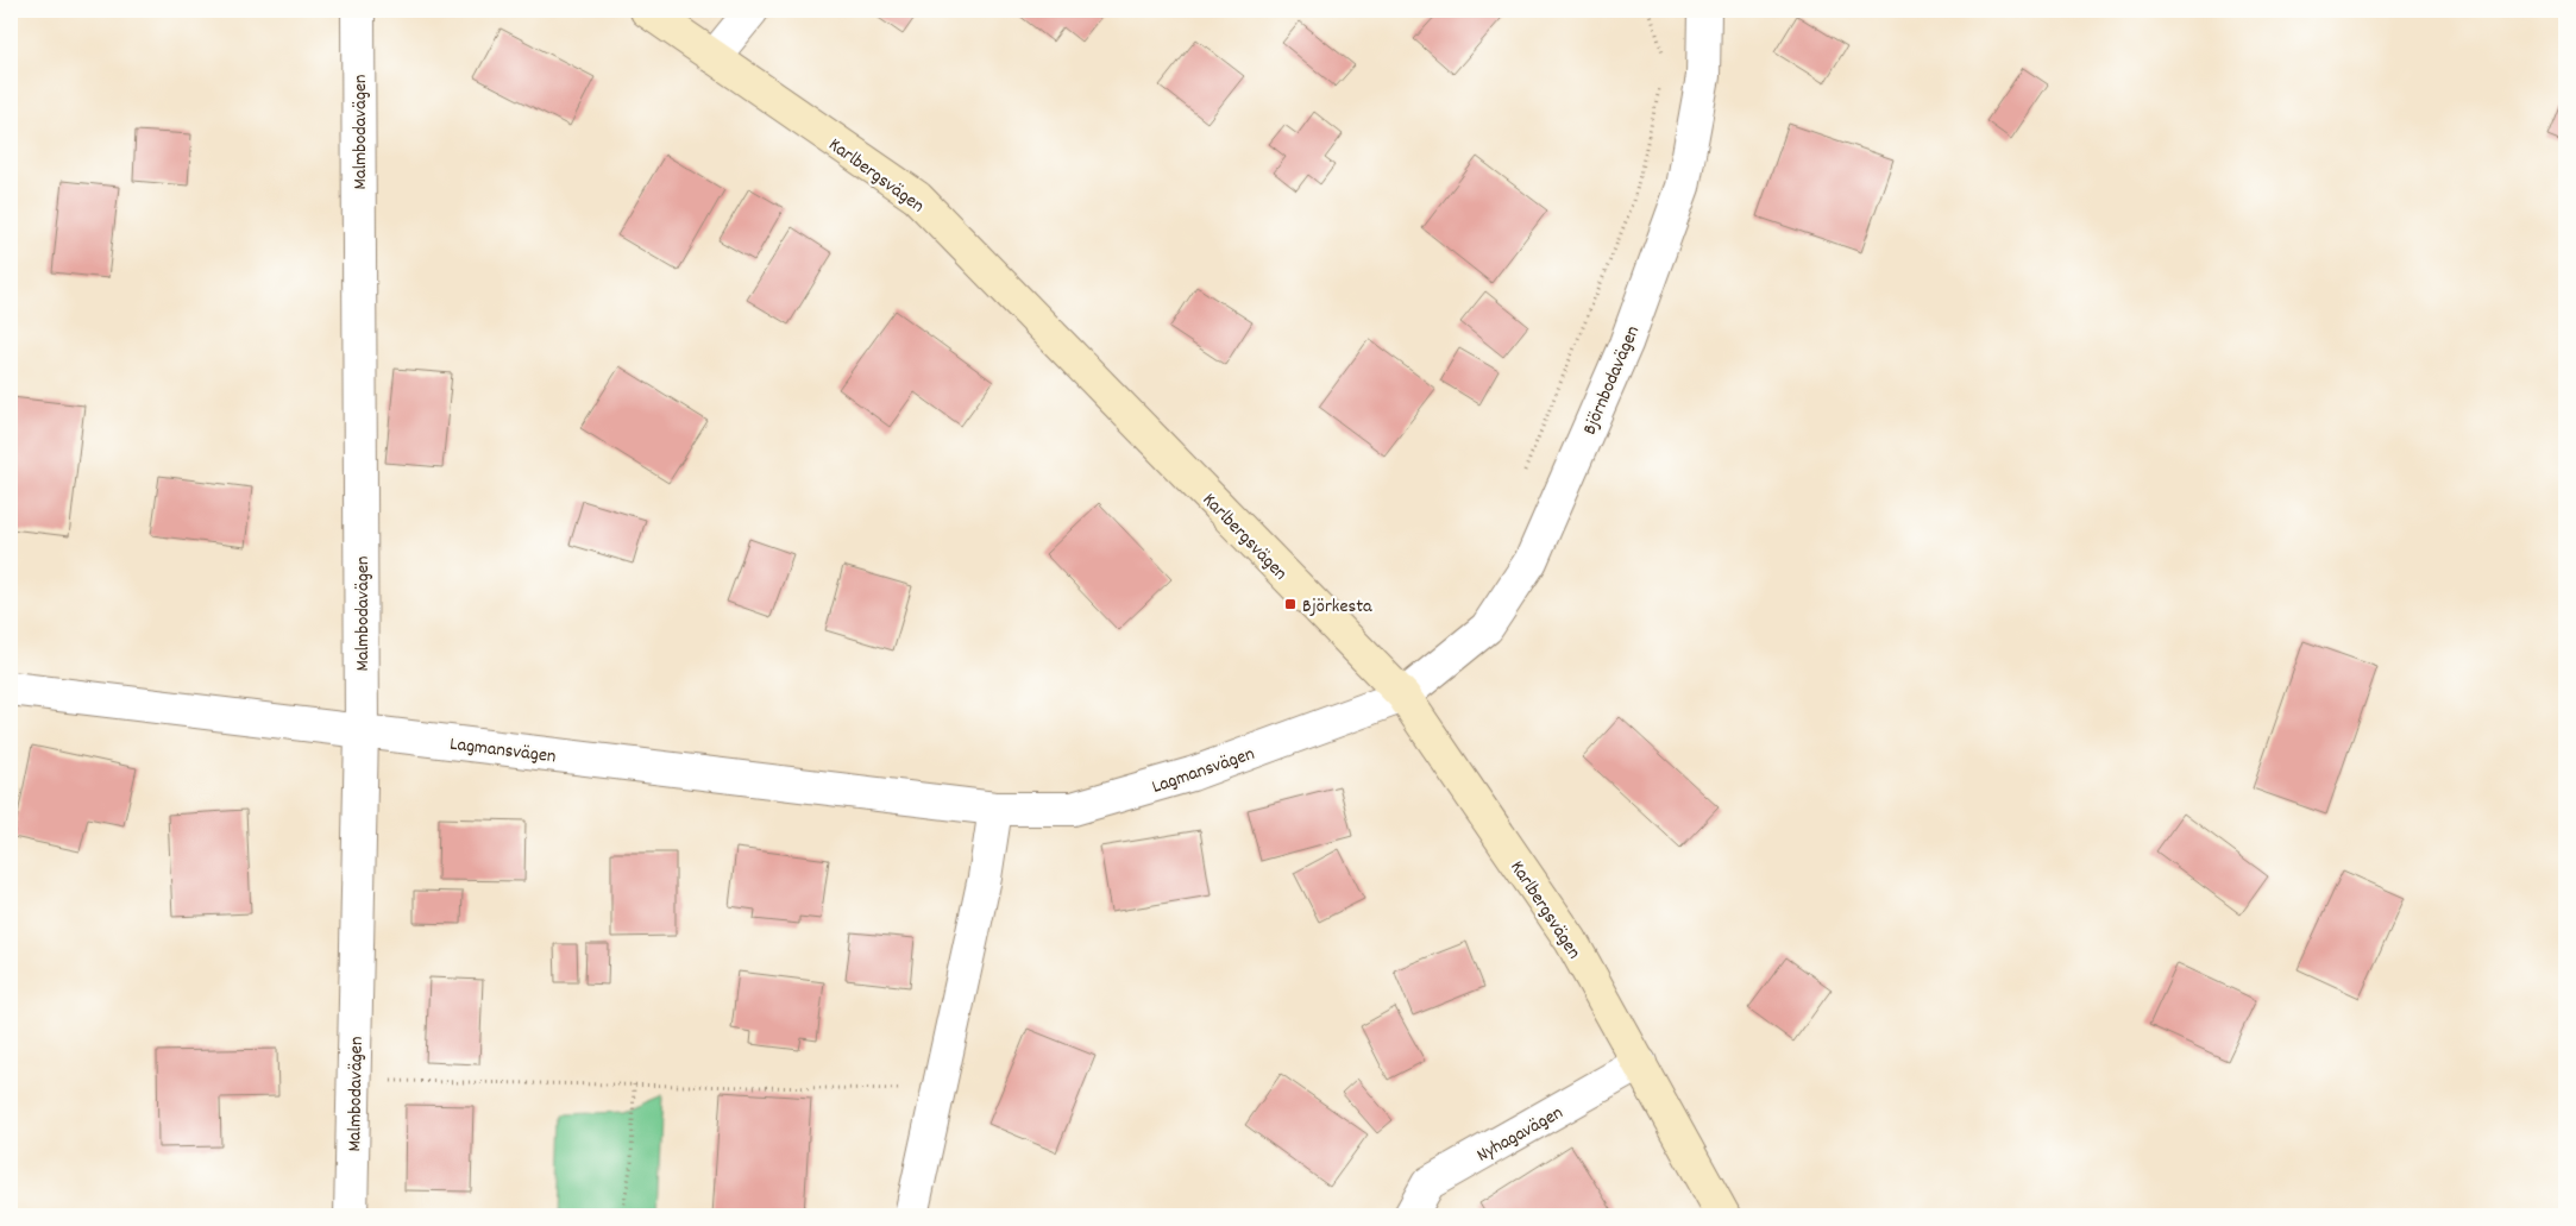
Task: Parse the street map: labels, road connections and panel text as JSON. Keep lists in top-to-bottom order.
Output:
{
  "streets": {
    "street": [
      "Malmbodavägen",
      "Karlbergsvägen",
      "Björnbodavägen",
      "Lagmansvägen",
      "Nyhagavägen"
    ]
  },
  "crossings": [
    ["Malmbodavägen", "Lagmansvägen"],
    ["Karlbergsvägen", "Björnbodavägen"],
    ["Karlbergsvägen", "Lagmansvägen"],
    ["Karlbergsvägen", "Nyhagavägen"],
    ["Björnbodavägen", "Lagmansvägen"]
  ],
  "places": {
    "transit": ["Björkesta"]
  }
}
